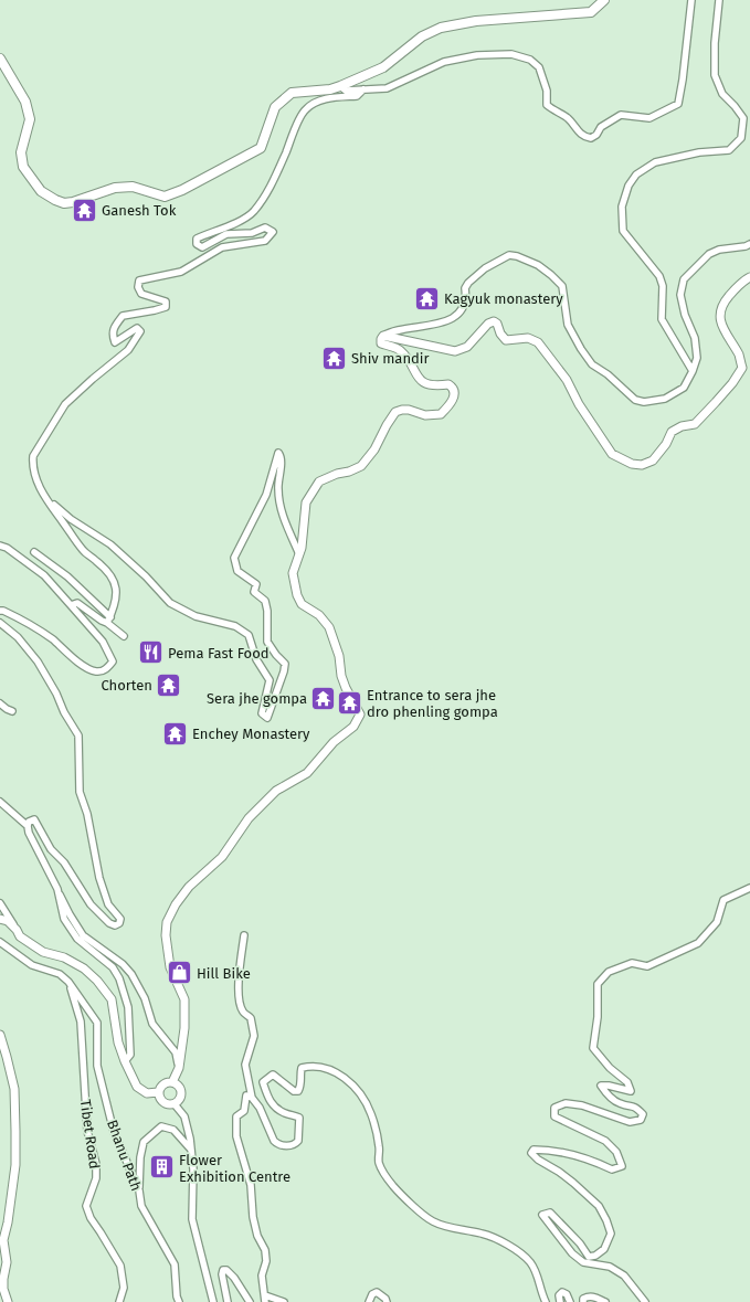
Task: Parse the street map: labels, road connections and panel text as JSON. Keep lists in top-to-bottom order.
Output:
{
  "streets": {
    "street": ["Tibet Road", "Bhanu Path"]
  },
  "crossings": [
    ["Tibet Road", "Bhanu Path"]
  ],
  "places": {
    "temple": [
      "Ganesh Tok",
      "Kagyuk monastery",
      "Shiv mandir",
      "Chorten",
      "Sera jhe gompa",
      "Entrance to sera jhe dro phenling gompa",
      "Enchey Monastery"
    ],
    "restaurant": ["Pema Fast Food"],
    "shop": ["Hill Bike"],
    "building": ["Flower Exhibition Centre"]
  }
}
